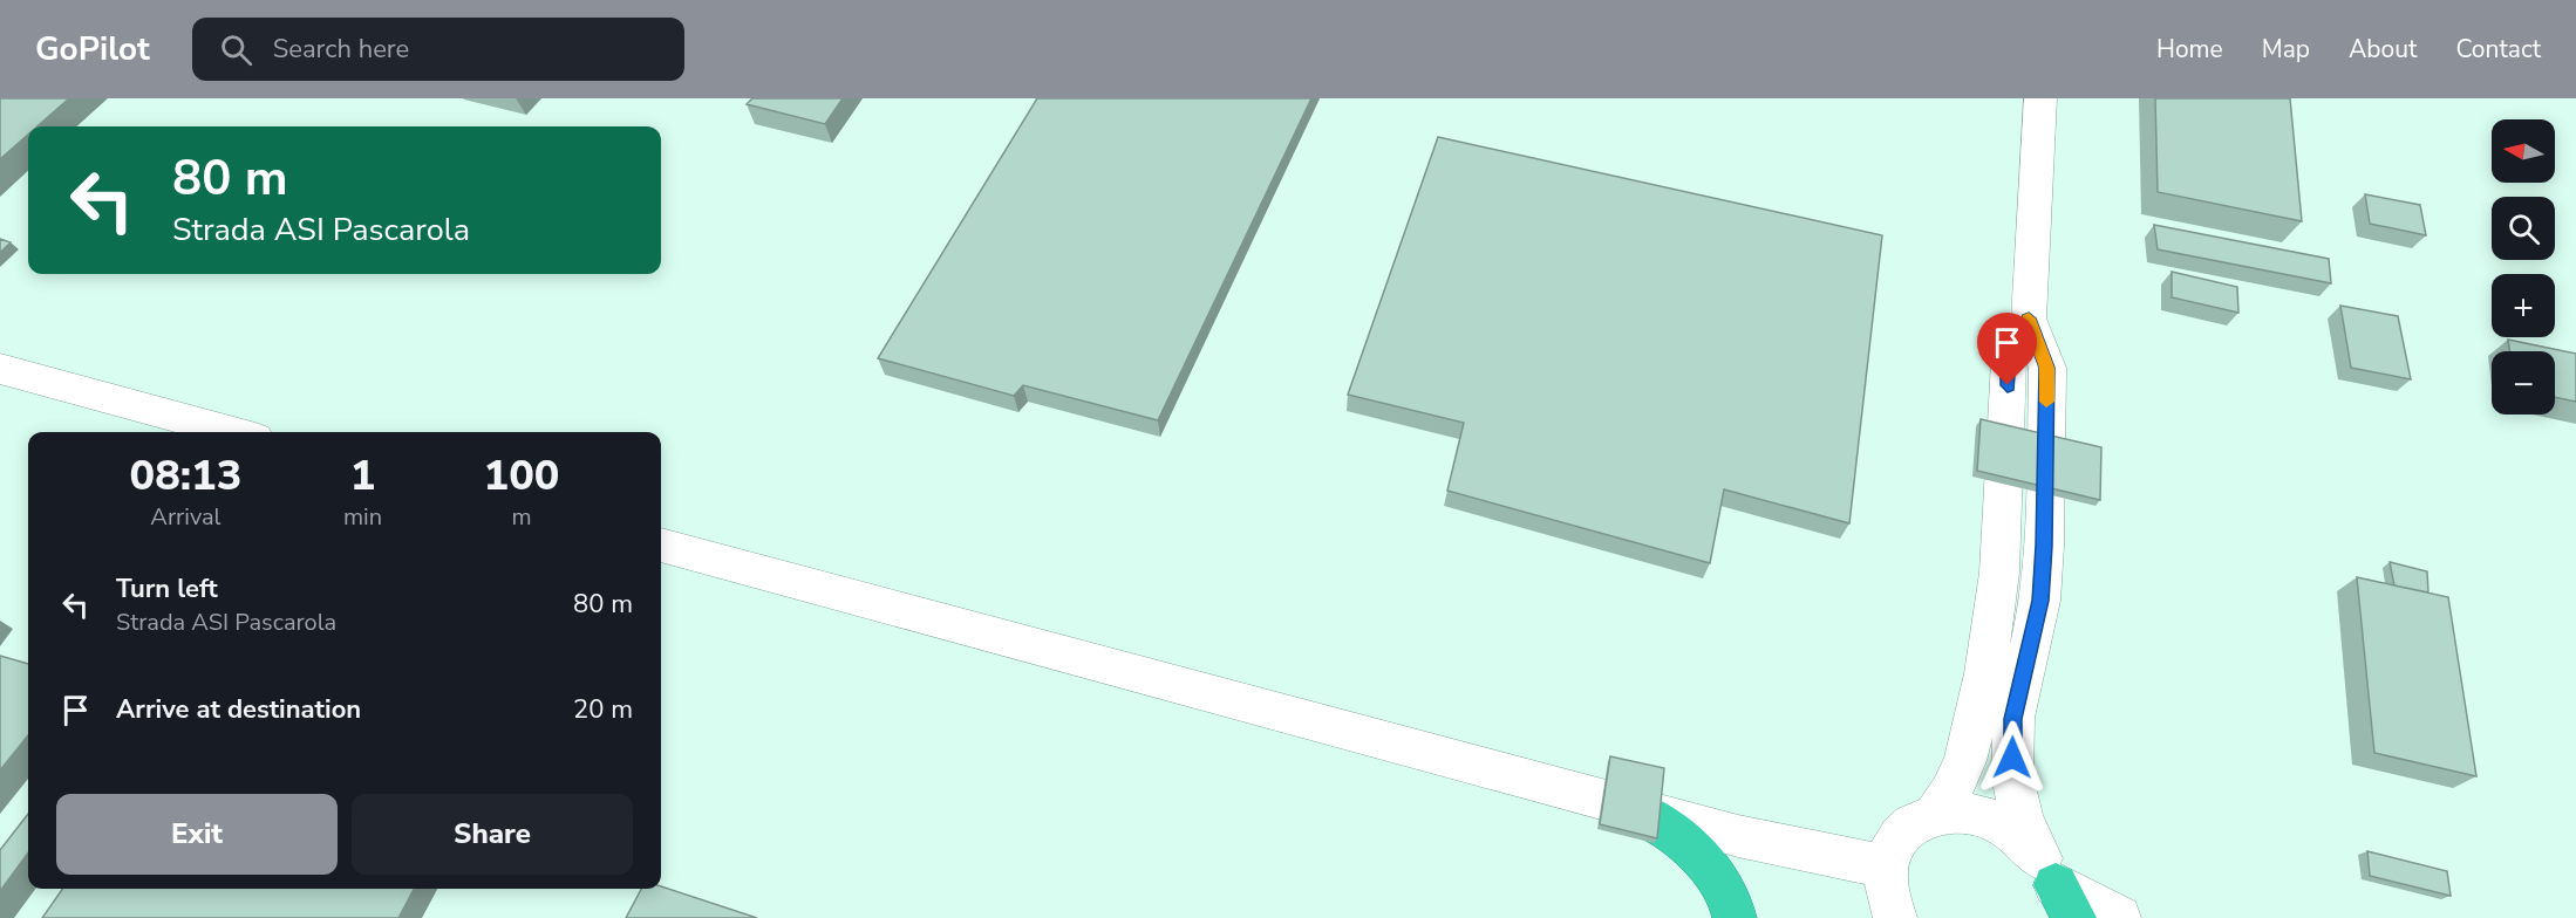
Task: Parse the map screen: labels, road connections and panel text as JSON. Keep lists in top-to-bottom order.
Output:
{
  "north": "left",
  "page": {
    "header": "GoPilot",
    "search": "Search here",
    "nav": [
      "Home",
      "Map",
      "About",
      "Contact"
    ],
    "map_buttons": ["+", "−"],
    "turn": ["80 m", "Strada ASI Pascarola"],
    "eta": [
      "08:13",
      "Arrival",
      "1",
      "min",
      "100",
      "m"
    ],
    "list": [
      {
        "name": "Turn left",
        "note": "Strada ASI Pascarola",
        "value": "80 m"
      },
      {
        "name": "Arrive at destination",
        "value": "20 m"
      }
    ],
    "buttons": ["Exit", "Share"]
  }
}
